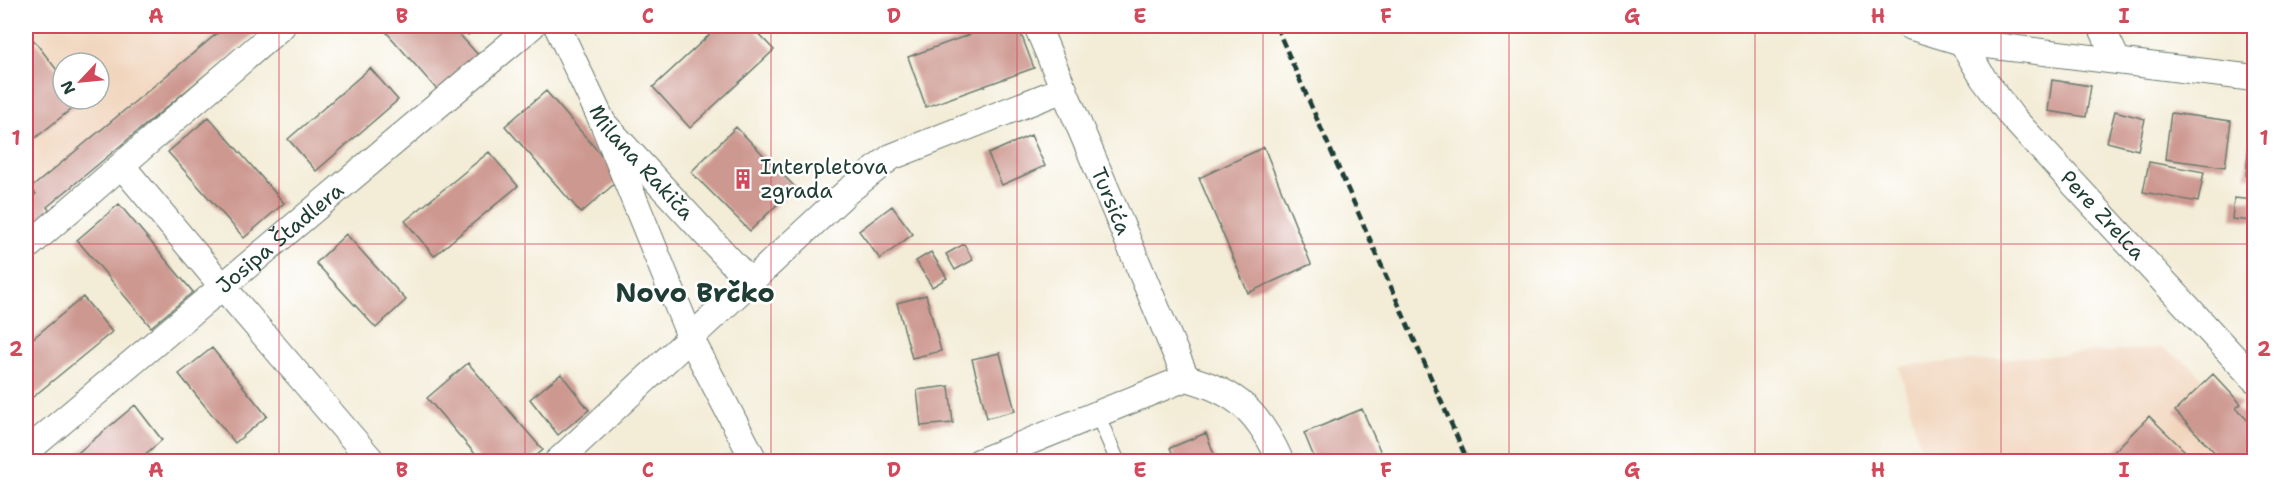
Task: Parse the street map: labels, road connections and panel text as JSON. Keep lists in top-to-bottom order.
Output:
{
  "streets": {
    "street": [
      "Milana Rakiča",
      "Tursića",
      "Pere Zrelca",
      "Josipa Štadlera"
    ]
  },
  "districts": ["Novo Brčko"],
  "places": {
    "building": ["Interpletova zgrada"]
  },
  "north": "bottom left",
  "grid": {
    "columns": [
      "A",
      "B",
      "C",
      "D",
      "E",
      "F",
      "G",
      "H",
      "I"
    ],
    "rows": ["1", "2"]
  }
}
